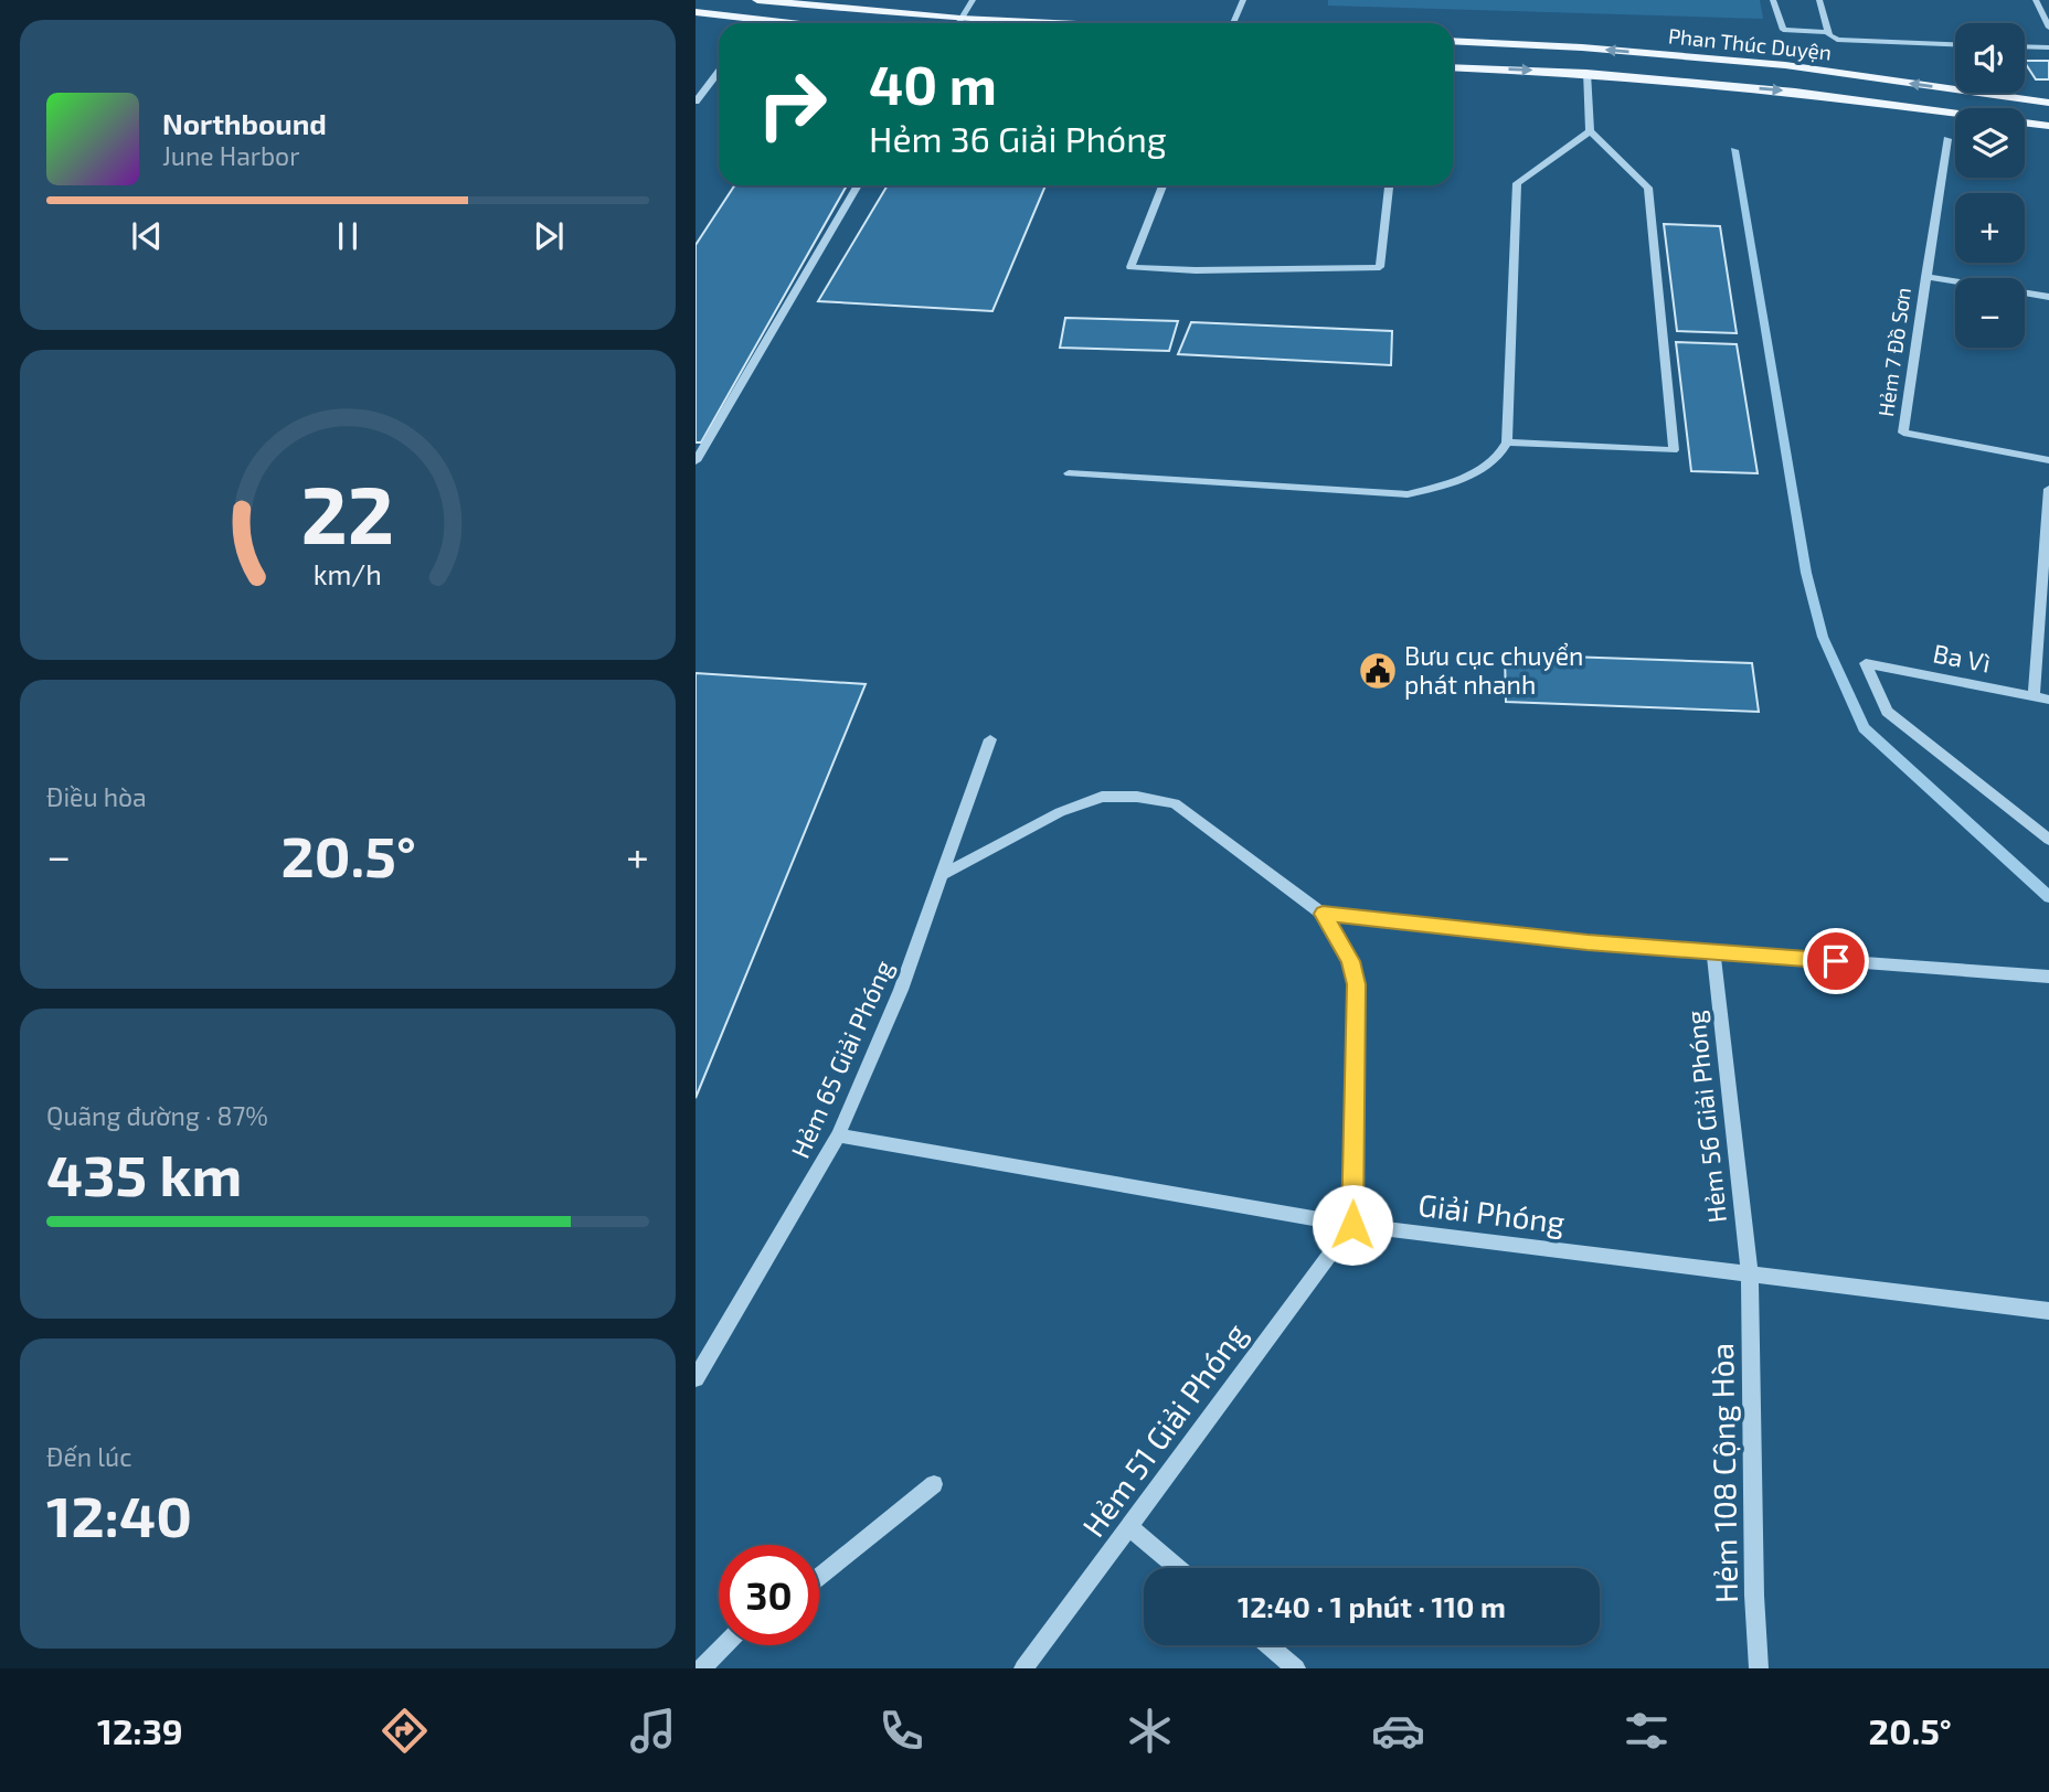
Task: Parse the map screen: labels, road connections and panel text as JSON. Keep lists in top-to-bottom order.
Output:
{
  "streets": {
    "main road": ["Phan Thúc Duyện"],
    "street": [
      "Hẻm 7 Đồ Sơn",
      "Ba Vì",
      "Hẻm 65 Giải Phóng",
      "Hẻm 56 Giải Phóng",
      "Giải Phóng",
      "Hẻm 51 Giải Phóng",
      "Hẻm 108 Cộng Hòa"
    ]
  },
  "crossings": [
    ["Hẻm 65 Giải Phóng", "Giải Phóng"],
    ["Hẻm 56 Giải Phóng", "Giải Phóng"],
    ["Hẻm 56 Giải Phóng", "Hẻm 108 Cộng Hòa"],
    ["Giải Phóng", "Hẻm 51 Giải Phóng"],
    ["Giải Phóng", "Hẻm 108 Cộng Hòa"]
  ],
  "places": {
    "public building": ["Bưu cục chuyển phát nhanh"]
  },
  "page": {
    "map_buttons": ["+", "−"],
    "turn": ["40 m", "Hẻm 36 Giải Phóng"],
    "song": ["Northbound", "June Harbor"],
    "tile": [
      "Điều hòa",
      ["Quãng đường · 87%", "435 km"],
      ["Đến lúc", "12:40"]
    ],
    "heat": ["−", "20.5°", "+"],
    "limit": "30",
    "trip": "12:40 · 1 phút · 110 m",
    "tabs": ["12:39", "20.5°"],
    "gauge": ["22", "km/h"]
  }
}
